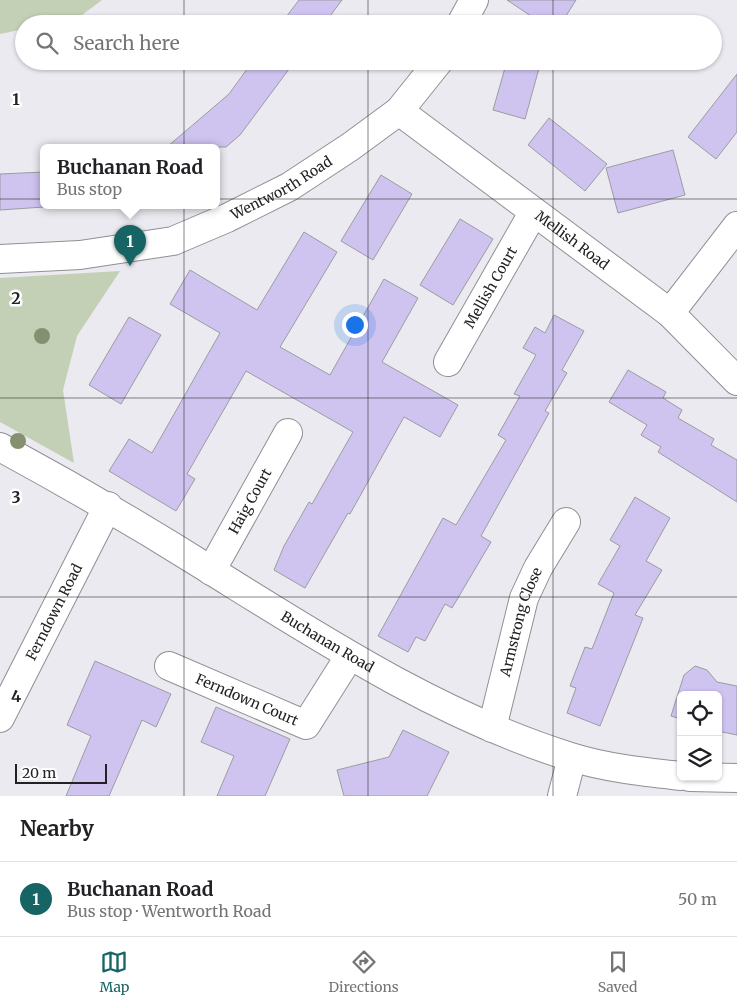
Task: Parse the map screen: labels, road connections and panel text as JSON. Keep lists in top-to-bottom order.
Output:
{
  "streets": {
    "street": [
      "Wentworth Road",
      "Mellish Road",
      "Mellish Court",
      "Haig Court",
      "Ferndown Road",
      "Armstrong Close",
      "Buchanan Road",
      "Ferndown Court"
    ]
  },
  "crossings": [
    ["Wentworth Road", "Mellish Road"],
    ["Mellish Road", "Mellish Court"],
    ["Haig Court", "Buchanan Road"],
    ["Ferndown Road", "Buchanan Road"],
    ["Armstrong Close", "Buchanan Road"],
    ["Buchanan Road", "Ferndown Court"]
  ],
  "scale_bar": "20 m",
  "page": {
    "search": "Search here",
    "popup": ["Buchanan Road", "Bus stop"],
    "pins": "1",
    "scale": "20 m",
    "heading": "Nearby",
    "list": [
      {
        "mark": "1",
        "name": "Buchanan Road",
        "note": "Bus stop · Wentworth Road",
        "value": "50 m"
      }
    ],
    "nav": ["Map", "Directions", "Saved"]
  },
  "grid": {
    "rows": [
      "1",
      "2",
      "3",
      "4"
    ]
  }
}
